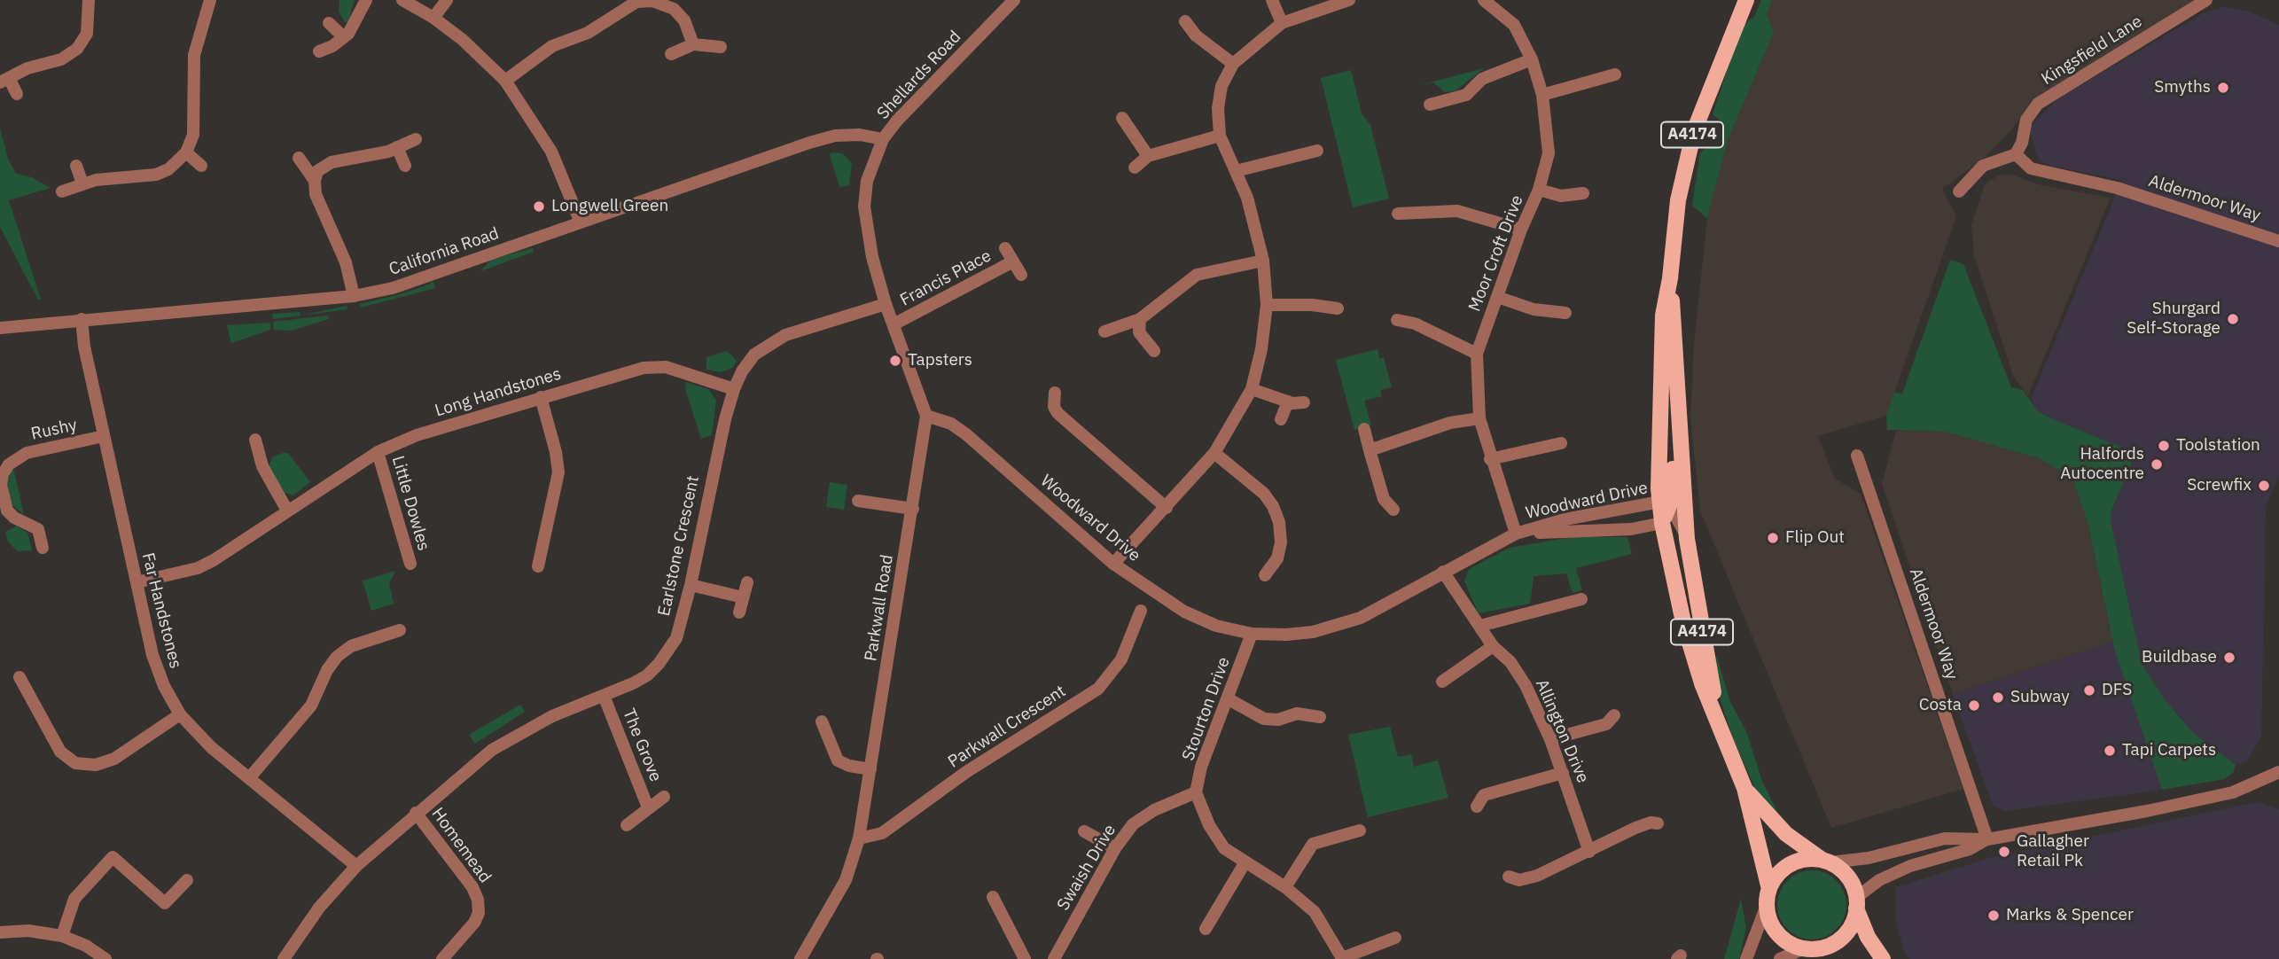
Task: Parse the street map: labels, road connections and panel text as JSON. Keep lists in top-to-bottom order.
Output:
{
  "streets": {
    "main road": ["A4174"],
    "street": [
      "Kingsfield Lane",
      "Shellards Road",
      "Aldermoor Way",
      "California Road",
      "Moor Croft Drive",
      "Francis Place",
      "Long Handstones",
      "Rushy",
      "Woodward Drive",
      "Little Dowles",
      "Earlstone Crescent",
      "Parkwall Road",
      "Far Handstones",
      "Stourton Drive",
      "Parkwall Crescent",
      "Allington Drive",
      "The Grove",
      "Homemead",
      "Swaish Drive"
    ]
  },
  "crossings": [
    ["Kingsfield Lane", "Aldermoor Way"],
    ["Shellards Road", "California Road"],
    ["Shellards Road", "Parkwall Road"],
    ["A4174", "Woodward Drive"],
    ["California Road", "Far Handstones"],
    ["Moor Croft Drive", "Woodward Drive"],
    ["Francis Place", "Parkwall Road"],
    ["Long Handstones", "Little Dowles"],
    ["Long Handstones", "Earlstone Crescent"],
    ["Long Handstones", "Far Handstones"],
    ["Rushy", "Far Handstones"],
    ["Woodward Drive", "Parkwall Road"],
    ["Woodward Drive", "Stourton Drive"],
    ["Woodward Drive", "Allington Drive"],
    ["Earlstone Crescent", "Parkwall Road"],
    ["Earlstone Crescent", "Far Handstones"],
    ["Earlstone Crescent", "The Grove"],
    ["Earlstone Crescent", "Homemead"],
    ["Parkwall Road", "Parkwall Crescent"],
    ["Stourton Drive", "Swaish Drive"]
  ],
  "places": [
    "Smyths",
    "Longwell Green",
    "Shurgard Self-Storage",
    "Tapsters",
    "Toolstation",
    "Halfords Autocentre",
    "Screwfix",
    "Flip Out",
    "Buildbase",
    "DFS",
    "Subway",
    "Costa",
    "Tapi Carpets",
    "Gallagher Retail Pk",
    "Marks & Spencer"
  ]
}
